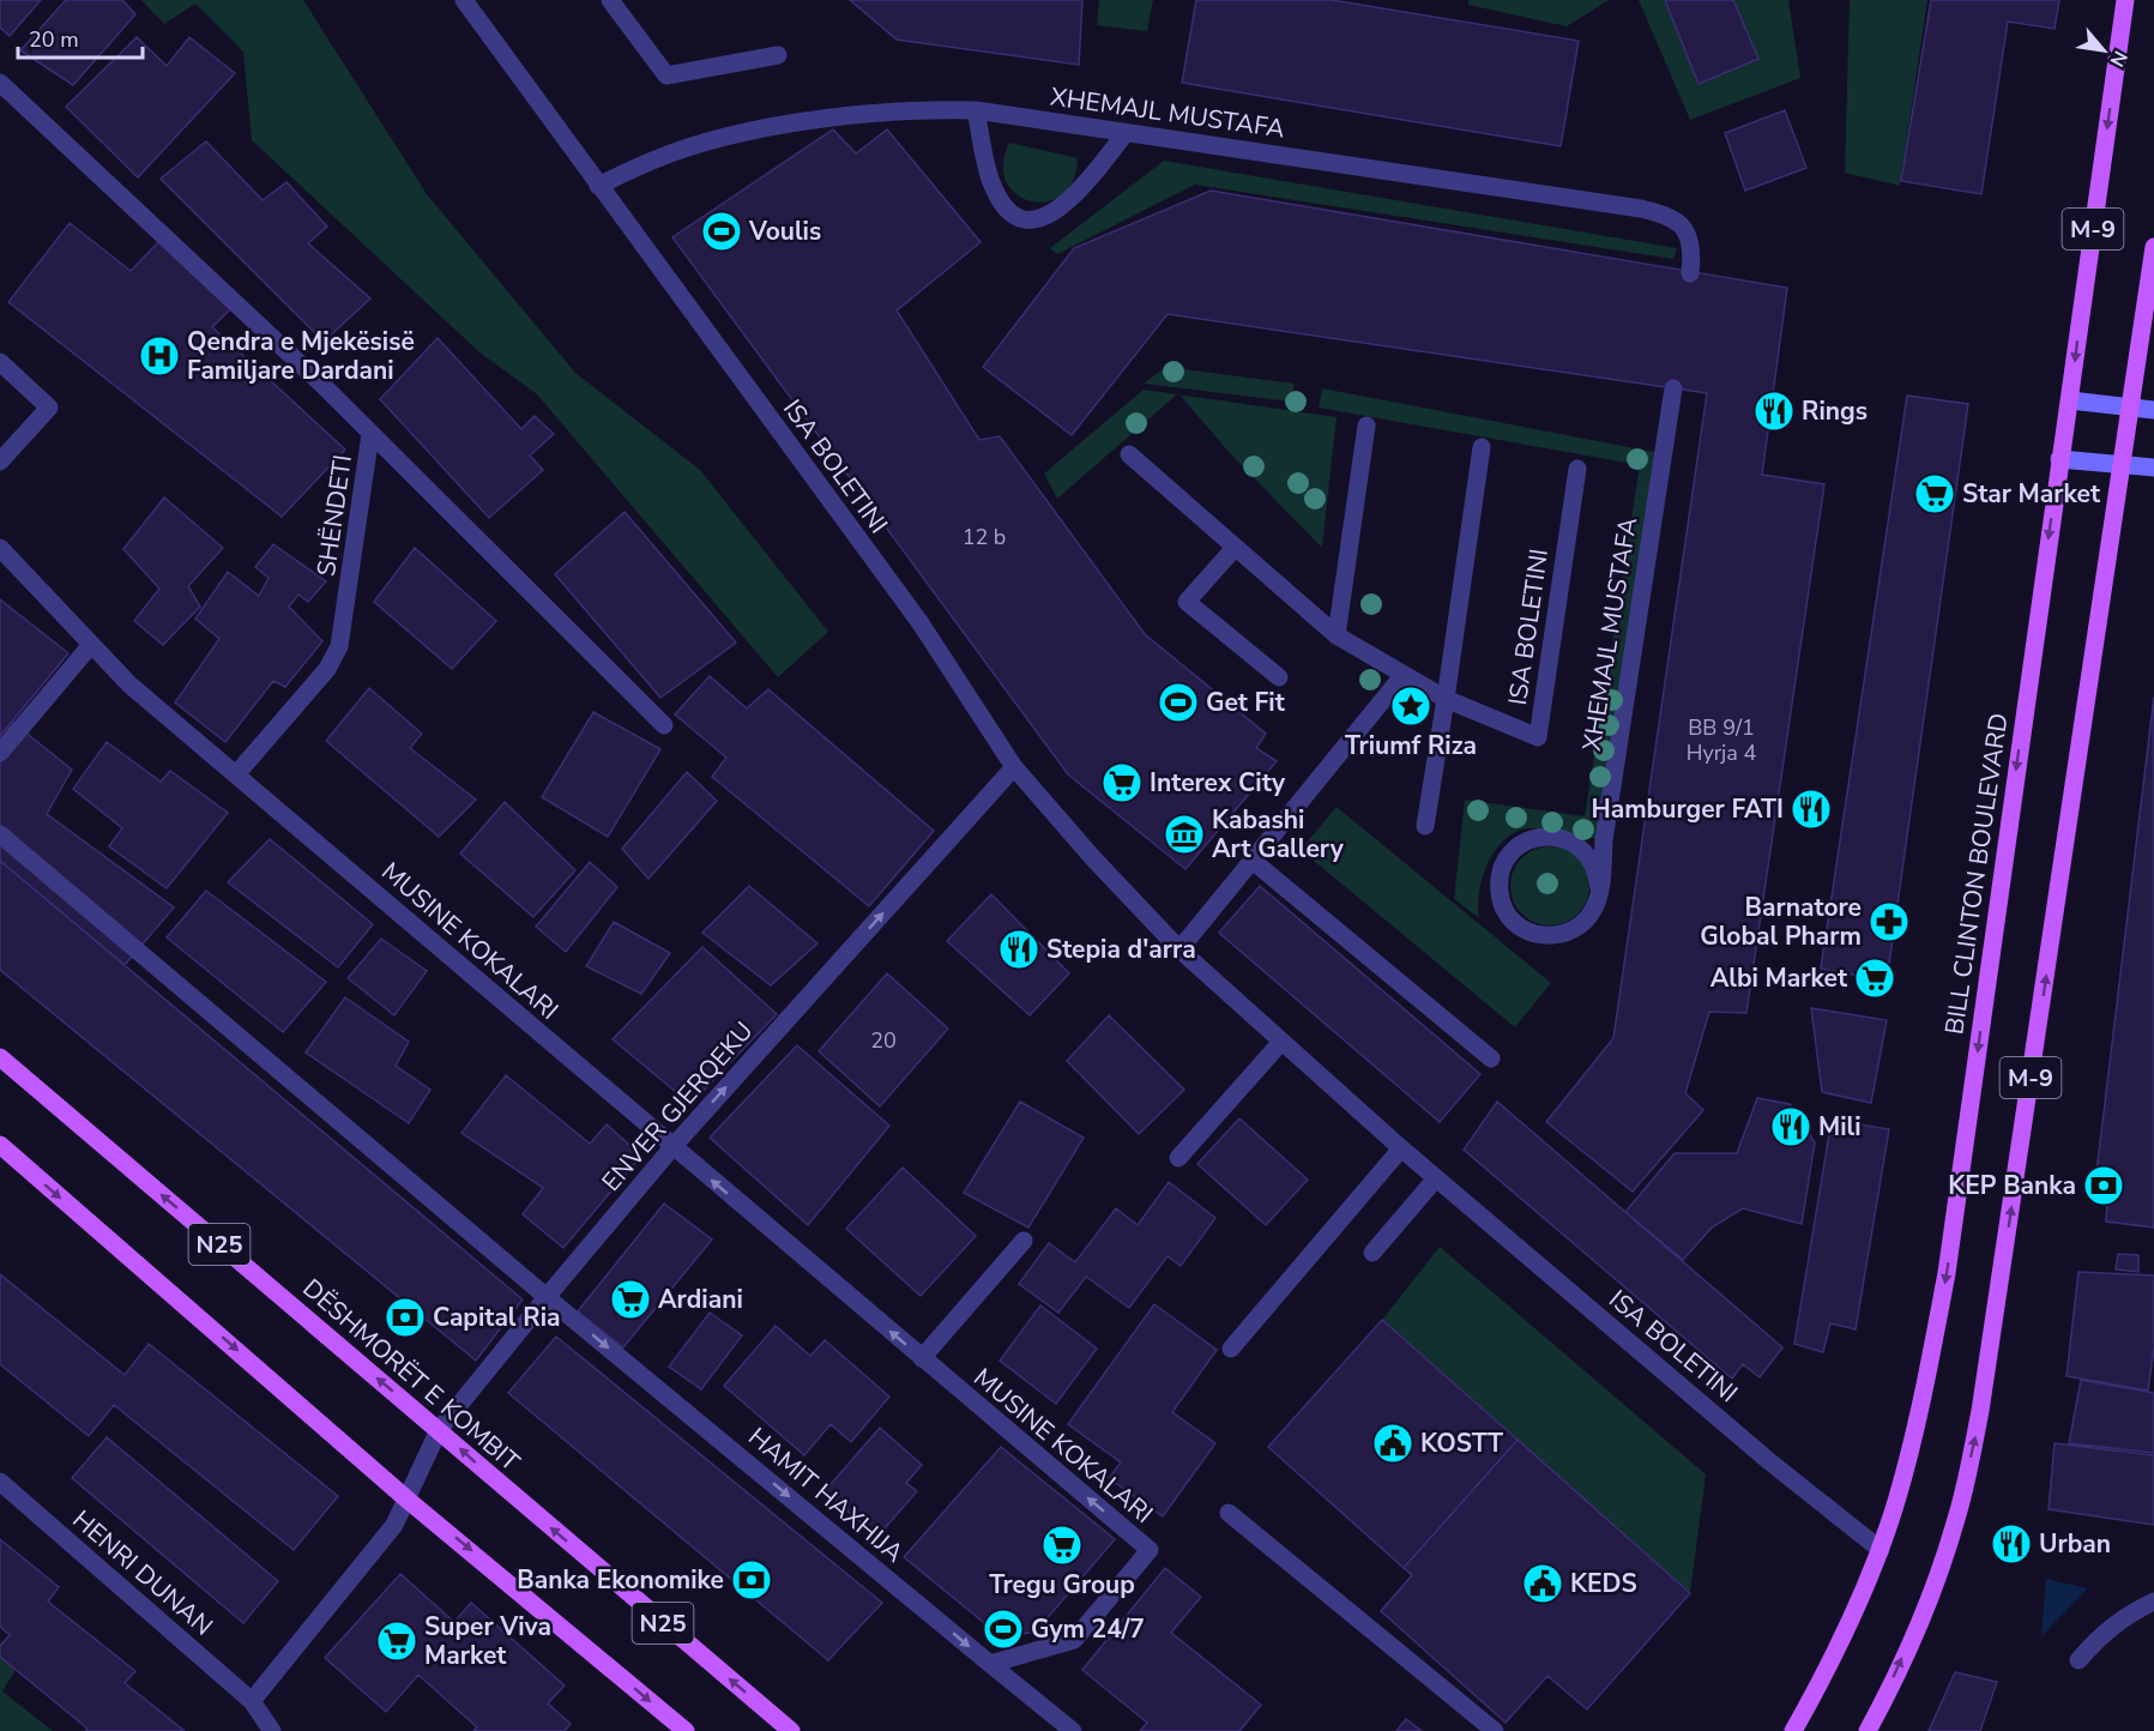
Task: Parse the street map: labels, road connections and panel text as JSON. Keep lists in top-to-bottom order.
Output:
{
  "streets": {
    "main road": [
      "M-9",
      "BILL CLINTON BOULEVARD",
      "N25",
      "DËSHMORËT E KOMBIT"
    ],
    "street": [
      "XHEMAJL MUSTAFA",
      "ISA BOLETINI",
      "SHËNDETI",
      "MUSINE KOKALARI",
      "ENVER GJERQEKU",
      "HAMIT HAXHIJA",
      "HENRI DUNAN"
    ]
  },
  "crossings": [
    ["XHEMAJL MUSTAFA", "ISA BOLETINI"],
    ["ISA BOLETINI", "BILL CLINTON BOULEVARD"],
    ["ISA BOLETINI", "ENVER GJERQEKU"],
    ["SHËNDETI", "MUSINE KOKALARI"],
    ["MUSINE KOKALARI", "ENVER GJERQEKU"],
    ["MUSINE KOKALARI", "HAMIT HAXHIJA"],
    ["ENVER GJERQEKU", "N25"],
    ["ENVER GJERQEKU", "DËSHMORËT E KOMBIT"],
    ["ENVER GJERQEKU", "HAMIT HAXHIJA"],
    ["ENVER GJERQEKU", "HENRI DUNAN"]
  ],
  "one_way": ["ENVER GJERQEKU", "HAMIT HAXHIJA"],
  "places": {
    "sports": ["Voulis", "Get Fit", "Gym 24/7"],
    "hospital": ["Qendra e Mjekësisë Familjare Dardani"],
    "restaurant": [
      "Rings",
      "Hamburger FATI",
      "Stepia d'arra",
      "Mili",
      "Urban"
    ],
    "supermarket": [
      "Star Market",
      "Interex City",
      "Albi Market",
      "Ardiani",
      "Tregu Group",
      "Super Viva Market"
    ],
    "place": ["Triumf Riza"],
    "museum": ["Kabashi Art Gallery"],
    "pharmacy": ["Barnatore Global Pharm"],
    "bank": ["KEP Banka", "Capital Ria", "Banka Ekonomike"],
    "public building": ["KOSTT", "KEDS"]
  },
  "house_numbers": ["12 b", "BB 9/1 Hyrja 4", "20"],
  "scale_bar": "20 m",
  "north": "bottom right"
}
